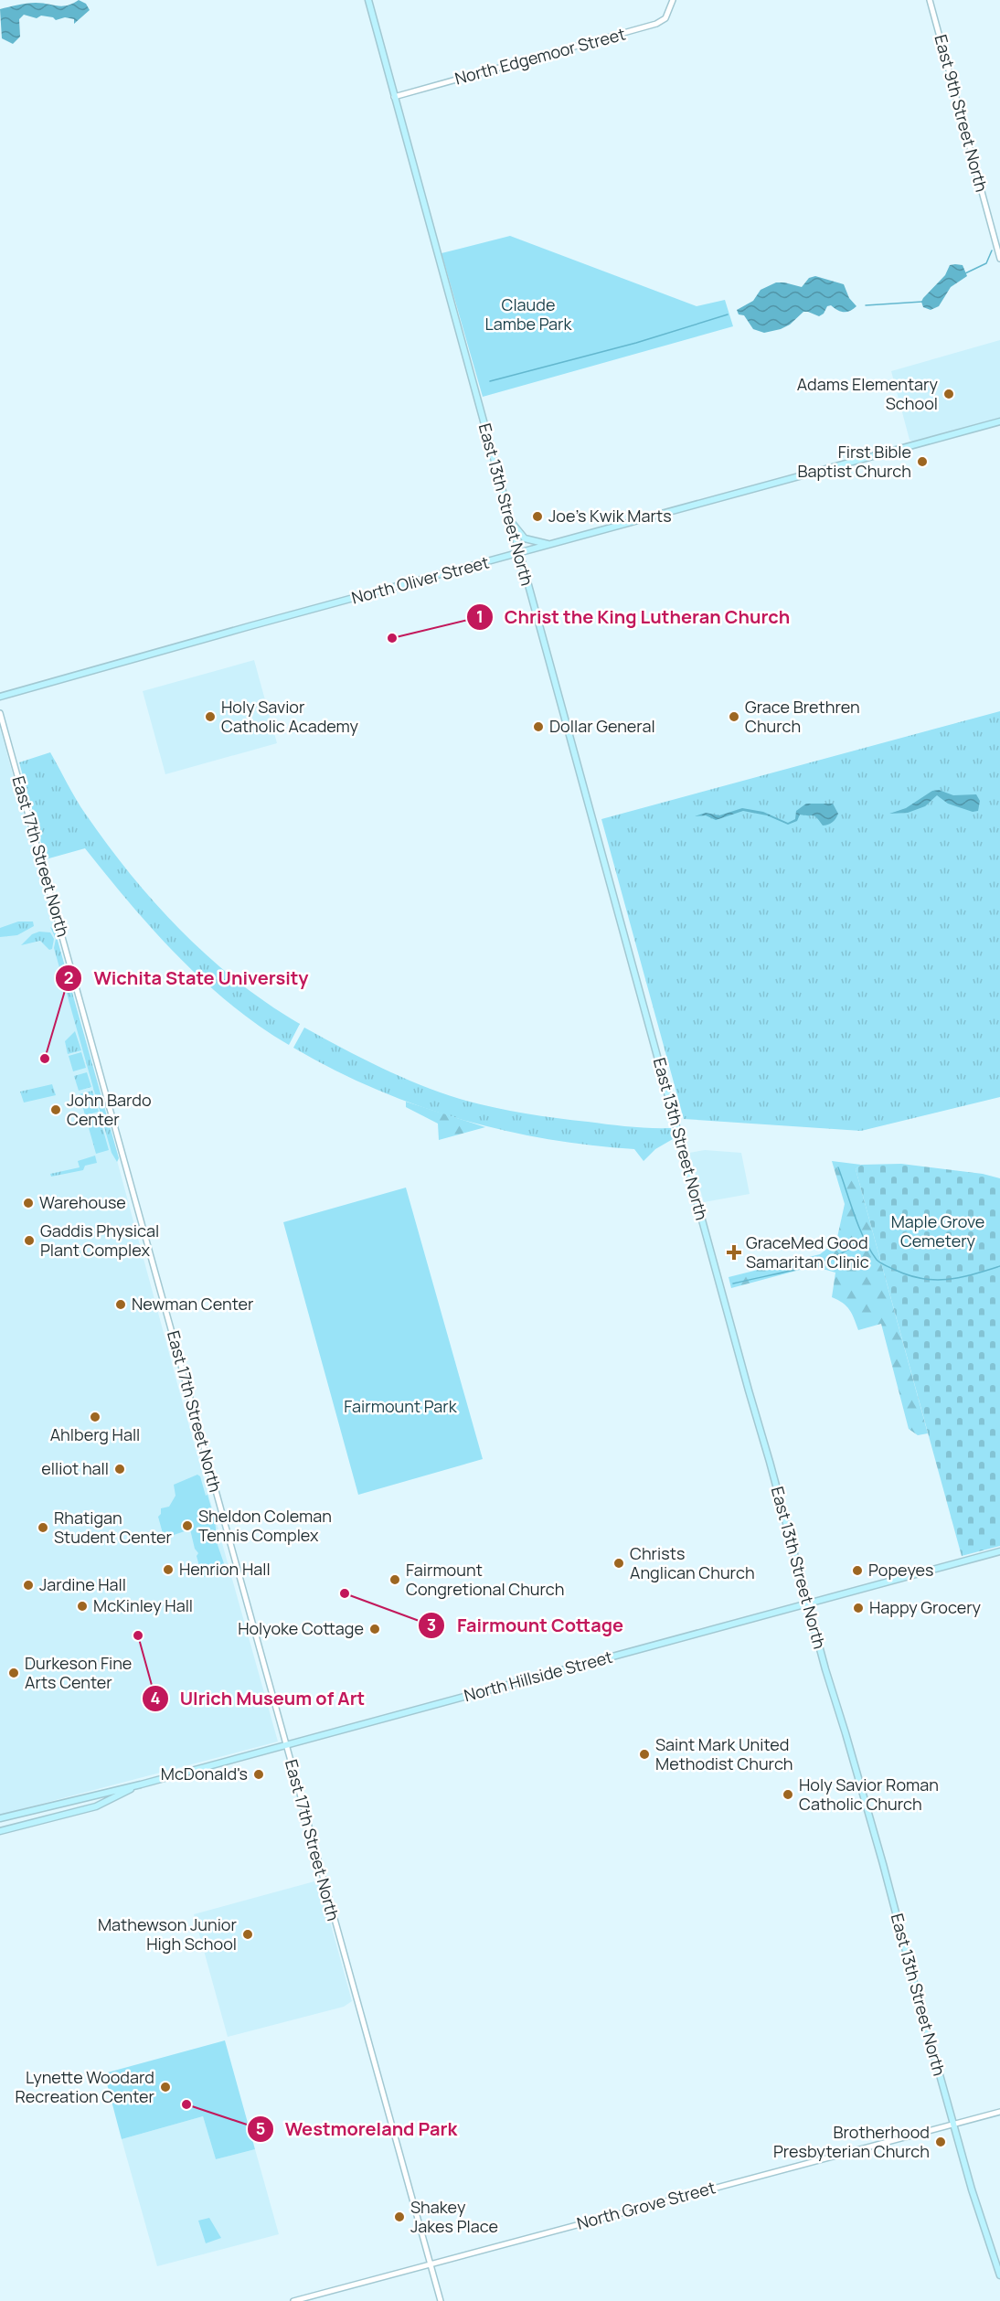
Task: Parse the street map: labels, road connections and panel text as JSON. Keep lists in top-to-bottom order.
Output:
{
  "streets": {
    "main road": ["East 13th Street North", "North Oliver Street", "North Hillside Street"],
    "street": [
      "North Edgemoor Street",
      "East 9th Street North",
      "East 17th Street North",
      "North Grove Street"
    ]
  },
  "crossings": [
    ["North Edgemoor Street", "East 13th Street North"],
    ["East 13th Street North", "North Oliver Street"],
    ["East 13th Street North", "North Hillside Street"],
    ["East 13th Street North", "North Grove Street"],
    ["East 17th Street North", "North Hillside Street"],
    ["East 17th Street North", "North Grove Street"]
  ],
  "parks": ["Claude Lambe Park", "Maple Grove Cemetery", "Fairmount Park"],
  "places": {
    "other": [
      "Adams Elementary School",
      "First Bible Baptist Church",
      "Joe's Kwik Marts",
      "Christ the King Lutheran Church",
      "Holy Savior Catholic Academy",
      "Grace Brethren Church",
      "Dollar General",
      "Wichita State University",
      "John Bardo Center",
      "Warehouse",
      "Gaddis Physical Plant Complex",
      "Newman Center",
      "Ahlberg Hall",
      "elliot hall",
      "Sheldon Coleman Tennis Complex",
      "Rhatigan Student Center",
      "Christs Anglican Church",
      "Henrion Hall",
      "Popeyes",
      "Fairmount Congretional Church",
      "Jardine Hall",
      "Fairmount Cottage",
      "McKinley Hall",
      "Happy Grocery",
      "Holyoke Cottage",
      "Ulrich Museum of Art",
      "Durkeson Fine Arts Center",
      "Saint Mark United Methodist Church",
      "McDonald's",
      "Holy Savior Roman Catholic Church",
      "Mathewson Junior High School",
      "Lynette Woodard Recreation Center",
      "Westmoreland Park",
      "Brotherhood Presbyterian Church",
      "Shakey Jakes Place"
    ],
    "health": ["GraceMed Good Samaritan Clinic"]
  }
}
